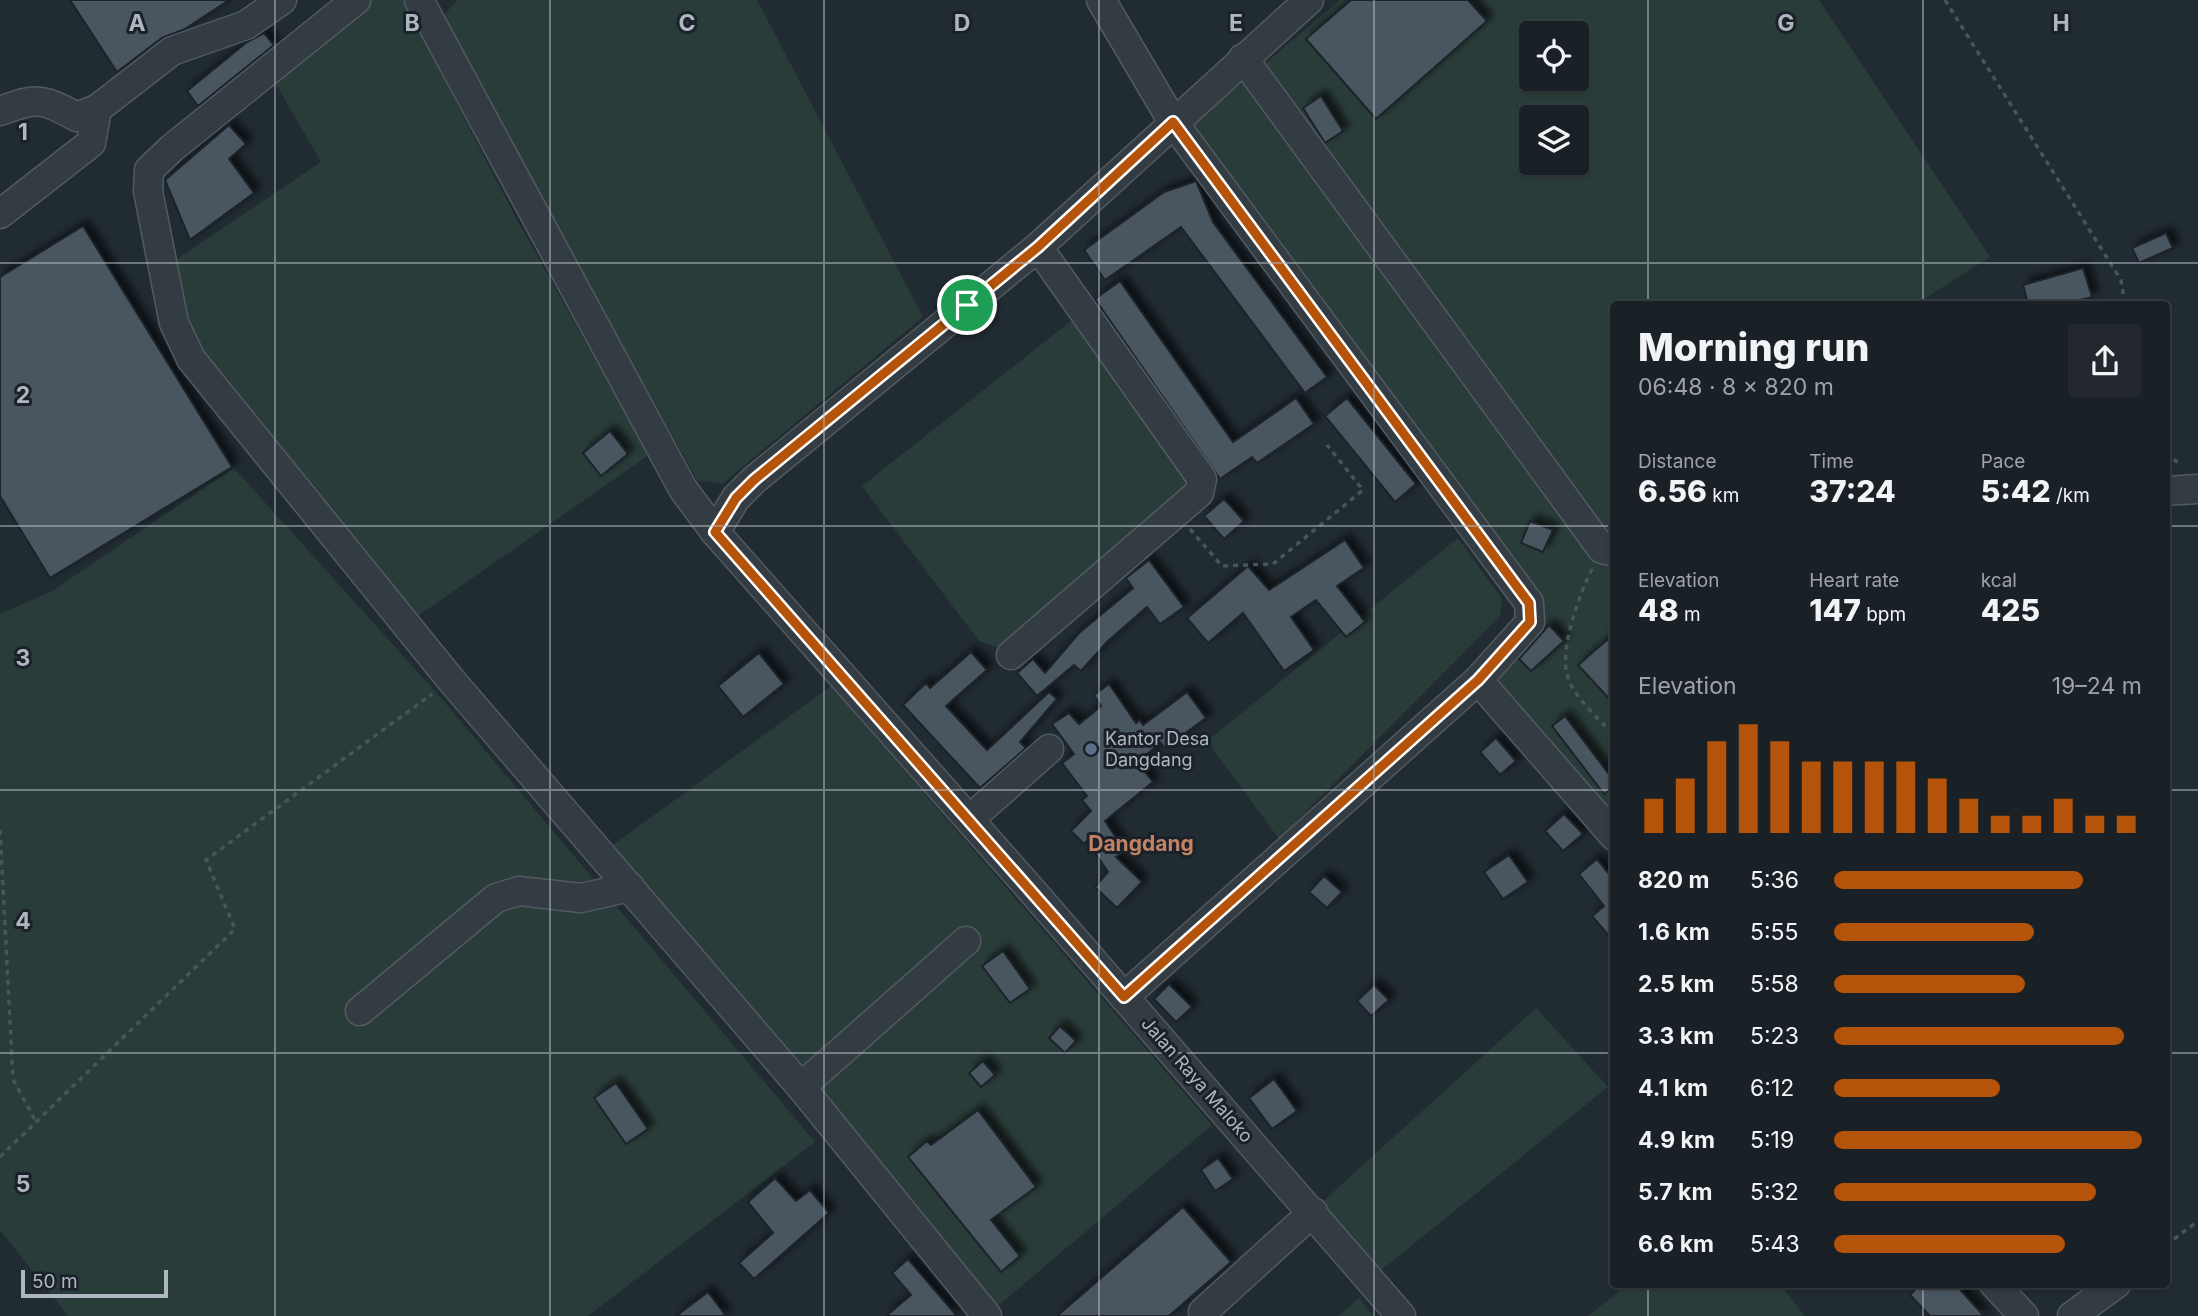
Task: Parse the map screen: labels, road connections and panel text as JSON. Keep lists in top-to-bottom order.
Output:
{
  "streets": {
    "street": ["Jalan Raya Maloko"]
  },
  "districts": ["Dangdang"],
  "places": ["Kantor Desa Dangdang"],
  "scale_bar": "50 m",
  "page": {
    "heading": ["Morning run", "06:48 · 8 × 820 m"],
    "stats": [
      ["Distance", "6.56 km"],
      ["Time", "37:24"],
      ["Pace", "5:42 /km"],
      ["Elevation", "48 m"],
      ["Heart rate", "147 bpm"],
      ["kcal", "425"]
    ],
    "chart": ["Elevation", "19–24 m"],
    "list": [
      {
        "name": "820 m",
        "note": "5:36"
      },
      {
        "name": "1.6 km",
        "note": "5:55"
      },
      {
        "name": "2.5 km",
        "note": "5:58"
      },
      {
        "name": "3.3 km",
        "note": "5:23"
      },
      {
        "name": "4.1 km",
        "note": "6:12"
      },
      {
        "name": "4.9 km",
        "note": "5:19"
      },
      {
        "name": "5.7 km",
        "note": "5:32"
      },
      {
        "name": "6.6 km",
        "note": "5:43"
      }
    ],
    "scale": "50 m"
  },
  "grid": {
    "columns": [
      "A",
      "B",
      "C",
      "D",
      "E",
      "G",
      "H"
    ],
    "rows": [
      "1",
      "2",
      "3",
      "4",
      "5"
    ]
  }
}
